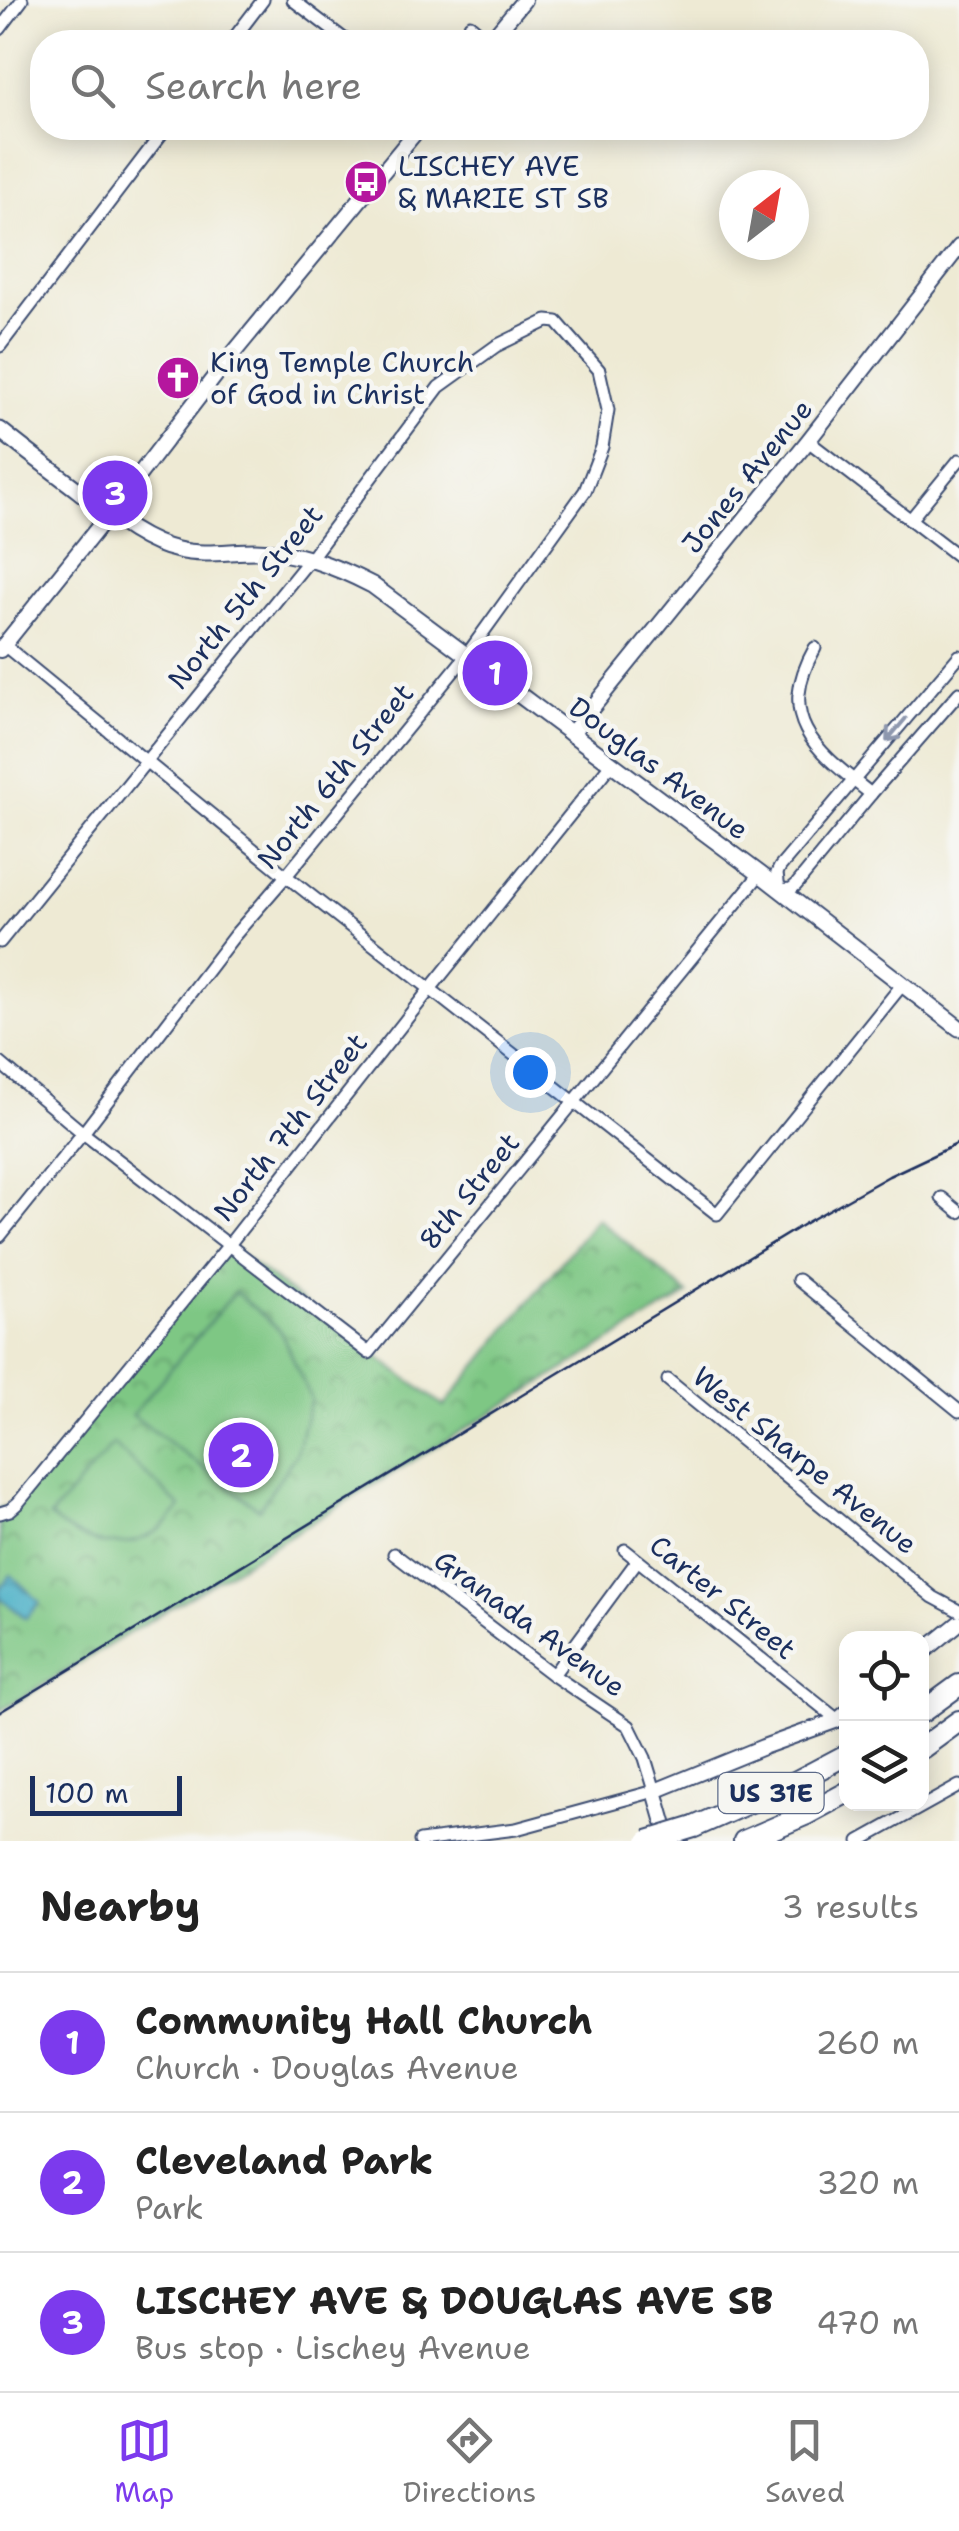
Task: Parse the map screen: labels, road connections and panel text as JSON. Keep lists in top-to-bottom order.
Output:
{
  "streets": {
    "highway": ["US 31E"],
    "main road": ["Douglas Avenue"],
    "street": [
      "Jones Avenue",
      "North 5th Street",
      "North 6th Street",
      "North 7th Street",
      "8th Street",
      "West Sharpe Avenue",
      "Carter Street",
      "Granada Avenue"
    ]
  },
  "crossings": [
    ["Jones Avenue", "Douglas Avenue"],
    ["North 5th Street", "Douglas Avenue"],
    ["North 5th Street", "North 6th Street"],
    ["Douglas Avenue", "North 6th Street"],
    ["Douglas Avenue", "North 7th Street"],
    ["Douglas Avenue", "8th Street"],
    ["North 7th Street", "8th Street"]
  ],
  "places": {
    "bus stop": ["LISCHEY AVE & MARIE ST SB"],
    "church": ["King Temple Church of God in Christ"]
  },
  "scale_bar": "100 m",
  "north": "top right",
  "page": {
    "search": "Search here",
    "pins": ["3", "1", "2"],
    "scale": "100 m",
    "heading": ["Nearby", "3 results"],
    "list": [
      {
        "mark": "1",
        "name": "Community Hall Church",
        "note": "Church · Douglas Avenue",
        "value": "260 m"
      },
      {
        "mark": "2",
        "name": "Cleveland Park",
        "note": "Park",
        "value": "320 m"
      },
      {
        "mark": "3",
        "name": "LISCHEY AVE & DOUGLAS AVE SB",
        "note": "Bus stop · Lischey Avenue",
        "value": "470 m"
      }
    ],
    "nav": ["Map", "Directions", "Saved"]
  }
}
